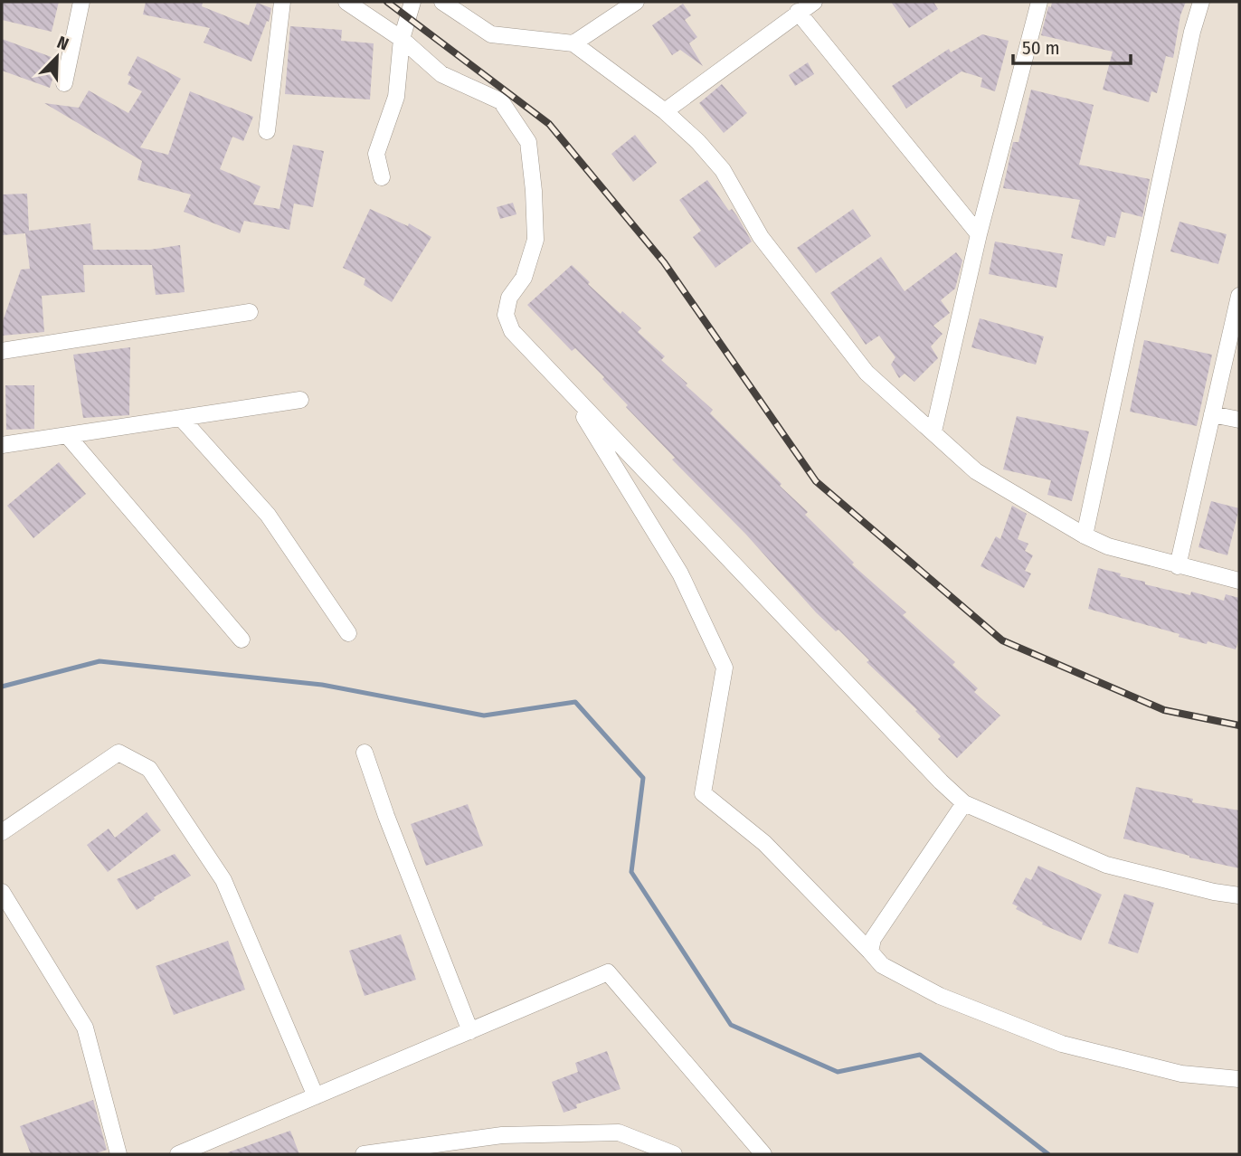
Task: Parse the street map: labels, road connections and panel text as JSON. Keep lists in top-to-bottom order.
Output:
{
  "scale_bar": "50 m",
  "north": "top right"
}
